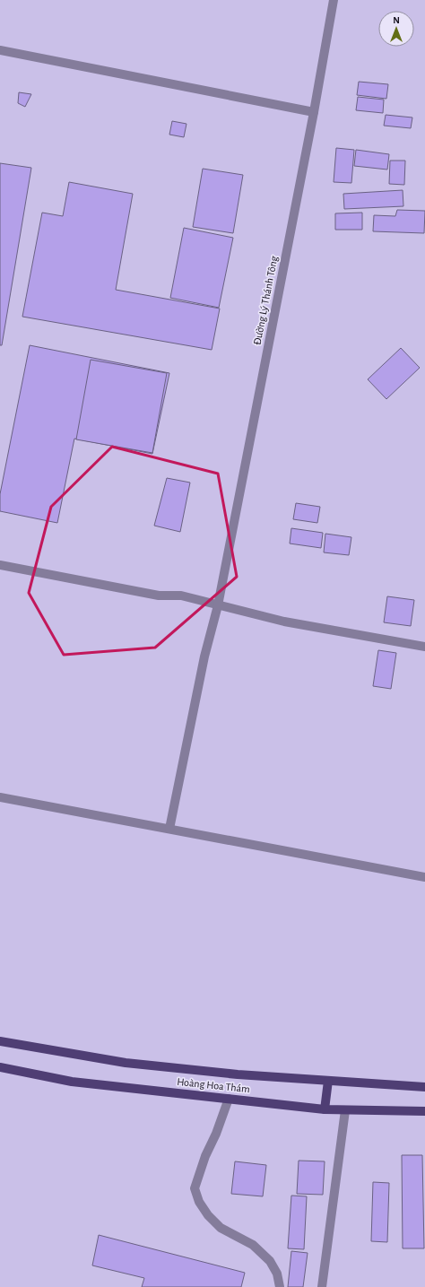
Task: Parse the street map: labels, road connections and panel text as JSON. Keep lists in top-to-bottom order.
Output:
{
  "streets": {
    "main road": ["Hoàng Hoa Thám"],
    "street": ["Đường Lý Thánh Tông"]
  },
  "north": "top"
}
